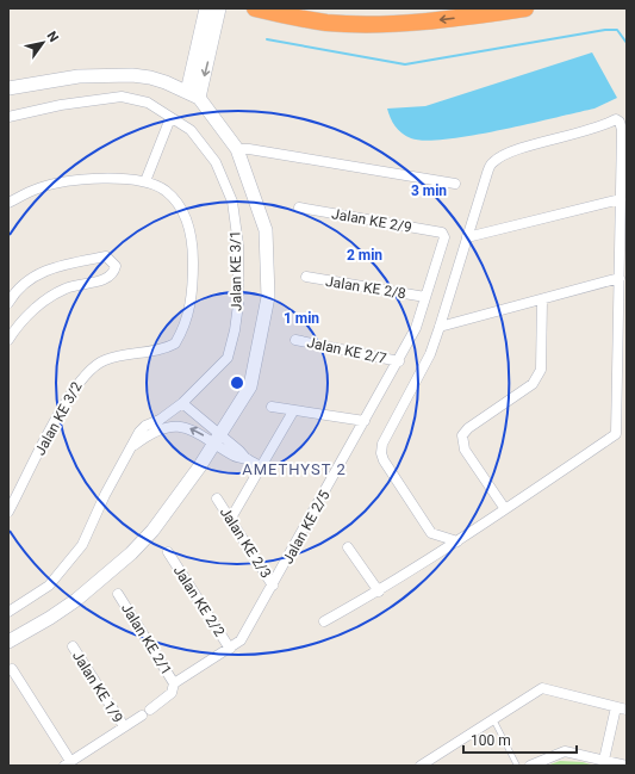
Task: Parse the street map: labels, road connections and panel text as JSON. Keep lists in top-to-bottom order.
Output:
{
  "streets": {
    "street": [
      "Jalan KE 2/9",
      "Jalan KE 3/1",
      "Jalan KE 2/8",
      "Jalan KE 2/7",
      "Jalan KE 3/2",
      "Jalan KE 2/5",
      "Jalan KE 2/3",
      "Jalan KE 2/2",
      "Jalan KE 2/1",
      "Jalan KE 1/9"
    ]
  },
  "crossings": [
    ["Jalan KE 2/9", "Jalan KE 2/5"],
    ["Jalan KE 2/8", "Jalan KE 2/5"],
    ["Jalan KE 2/7", "Jalan KE 2/5"],
    ["Jalan KE 2/5", "Jalan KE 2/3"],
    ["Jalan KE 2/5", "Jalan KE 2/2"],
    ["Jalan KE 2/5", "Jalan KE 2/1"],
    ["Jalan KE 2/5", "Jalan KE 1/9"]
  ],
  "districts": ["AMETHYST 2"],
  "scale_bar": "100 m",
  "north": "top right",
  "rings": ["3 min", "2 min", "1 min"]
}
